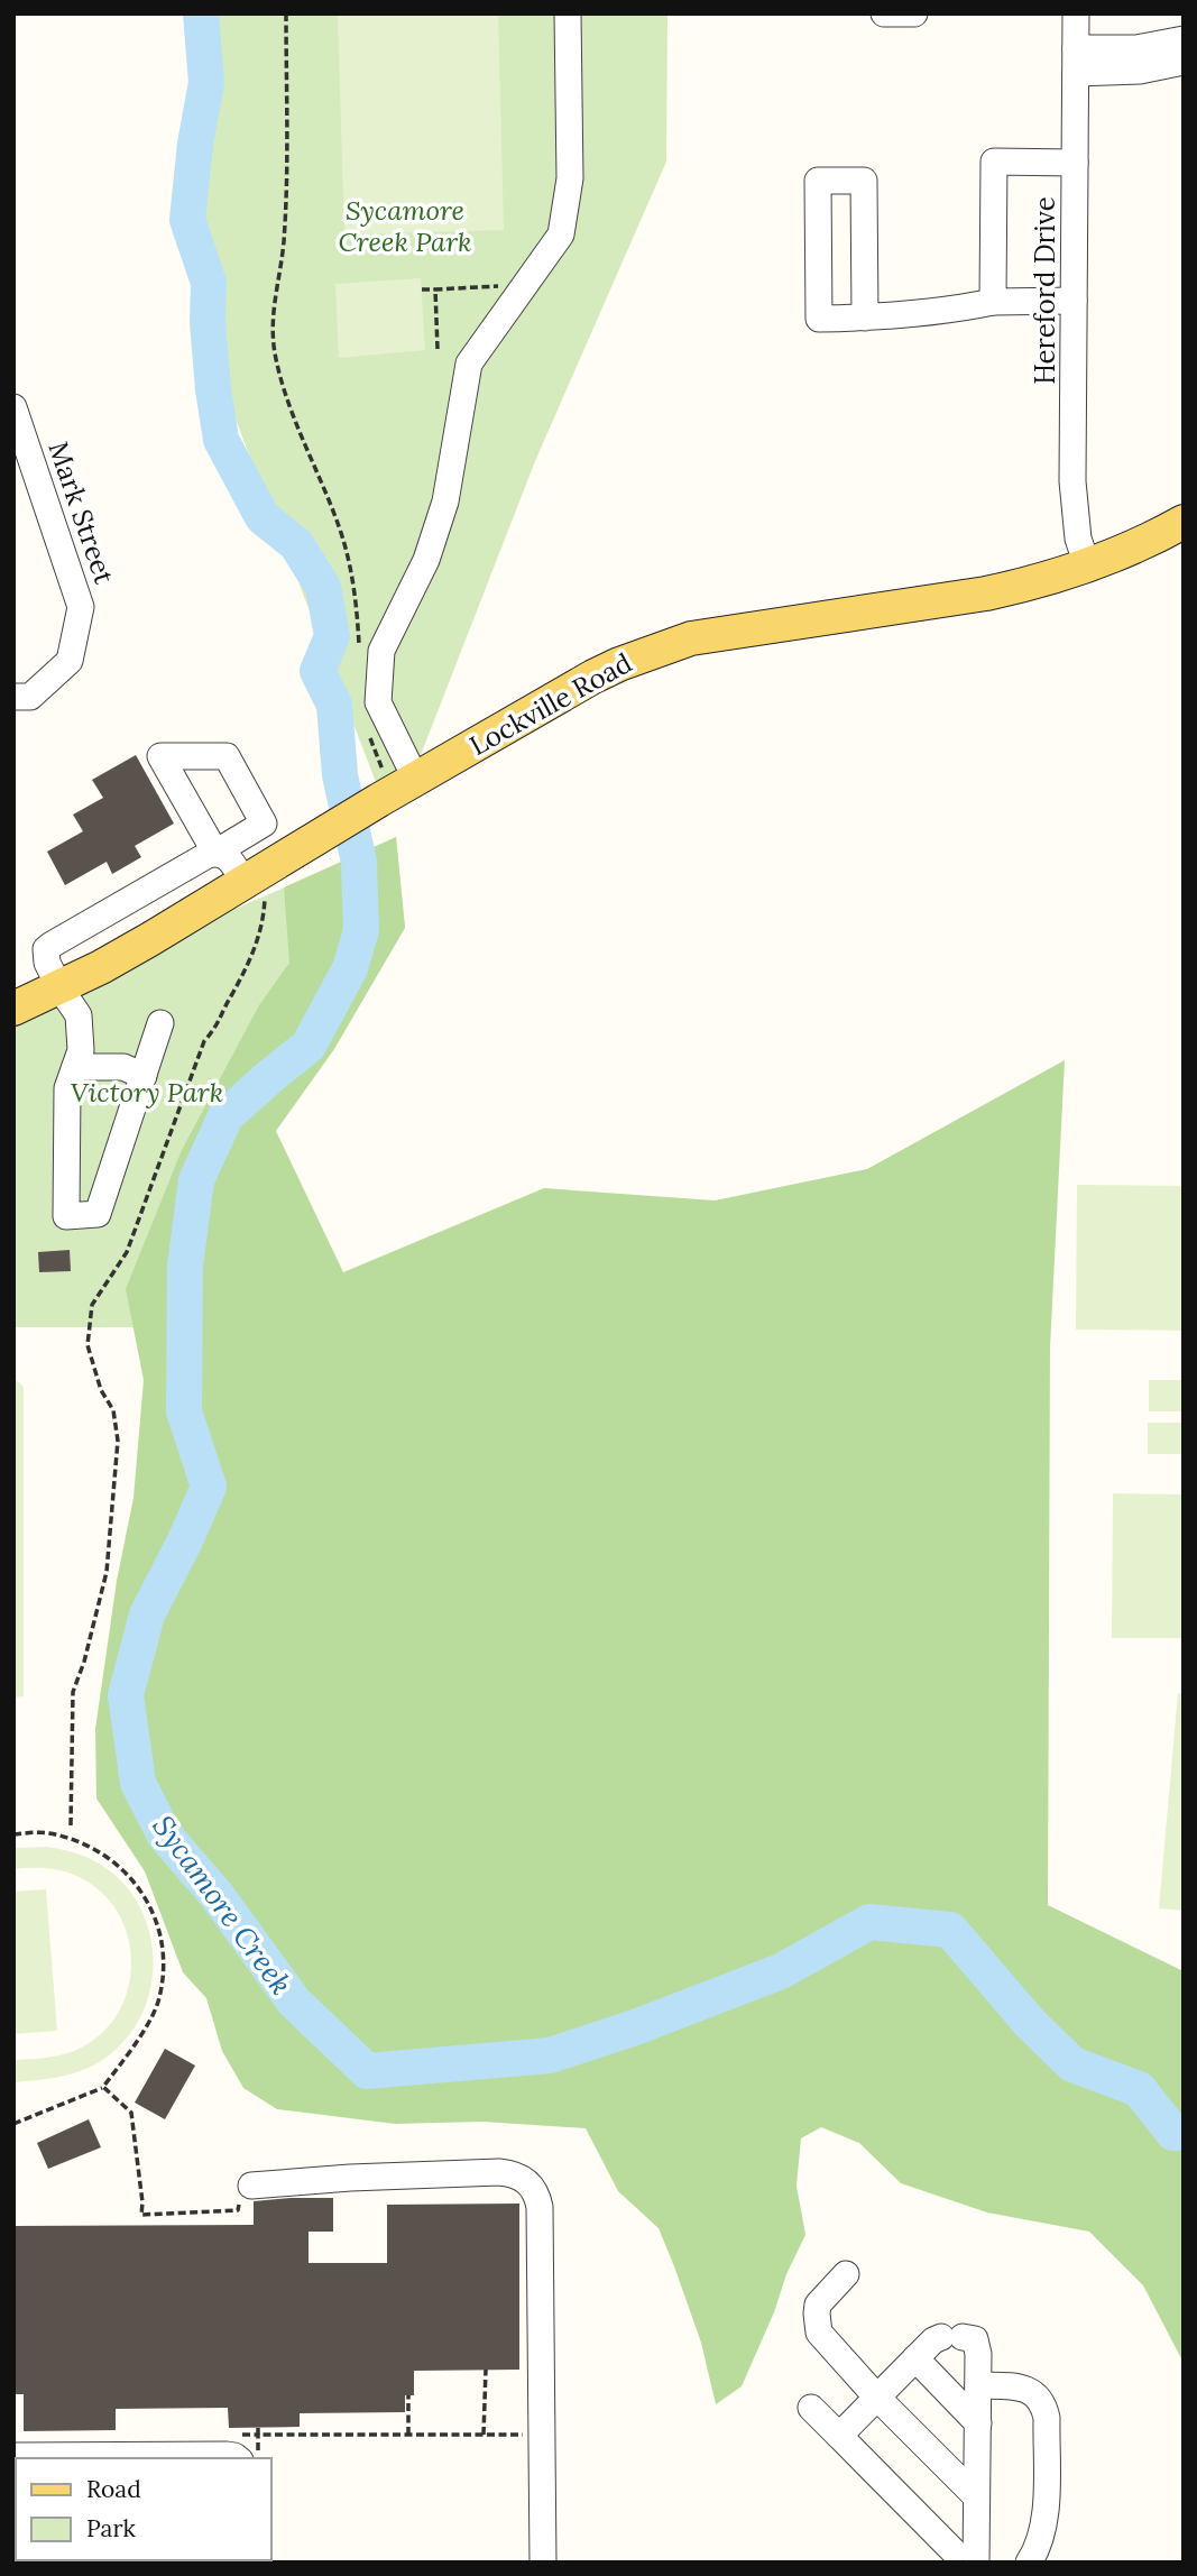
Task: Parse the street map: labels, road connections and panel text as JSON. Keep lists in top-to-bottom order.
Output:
{
  "streets": {
    "main road": ["Lockville Road"],
    "street": ["Hereford Drive", "Mark Street"]
  },
  "crossings": [
    ["Hereford Drive", "Lockville Road"]
  ],
  "water": ["Sycamore Creek"],
  "parks": ["Sycamore Creek Park", "Victory Park"],
  "legend": ["Road", "Park"]
}
